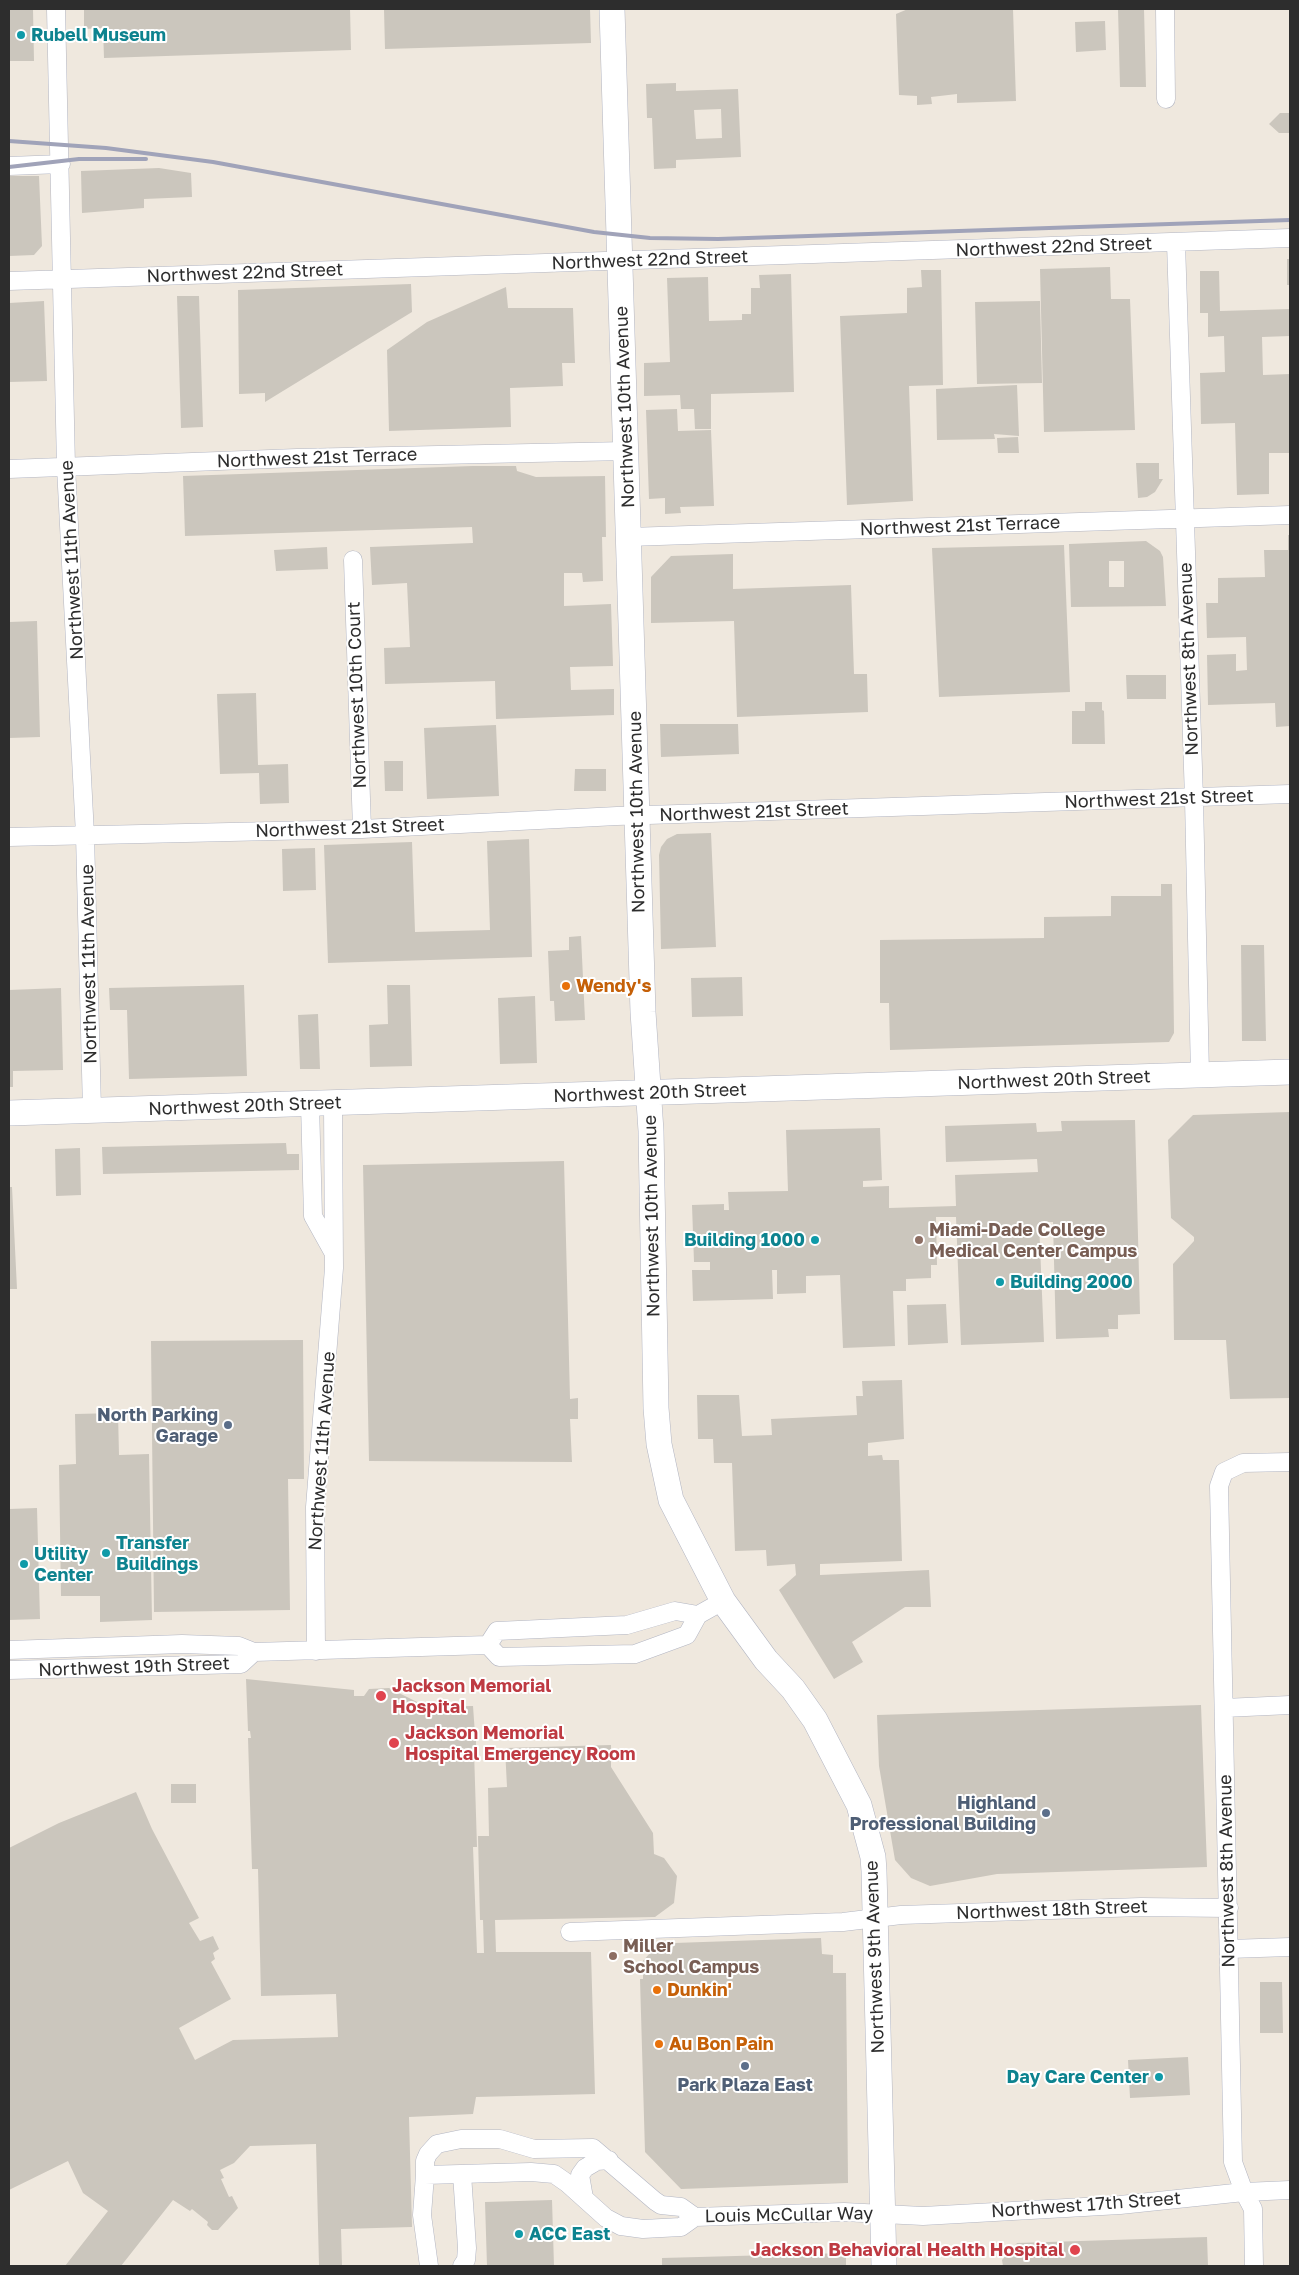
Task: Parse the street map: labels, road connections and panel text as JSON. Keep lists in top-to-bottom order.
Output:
{
  "streets": {
    "street": [
      "Northwest 22nd Street",
      "Northwest 10th Avenue",
      "Northwest 21st Terrace",
      "Northwest 11th Avenue",
      "Northwest 8th Avenue",
      "Northwest 10th Court",
      "Northwest 21st Street",
      "Northwest 20th Street",
      "Northwest 19th Street",
      "Northwest 18th Street",
      "Northwest 9th Avenue",
      "Northwest 17th Street",
      "Louis McCullar Way"
    ]
  },
  "crossings": [
    ["Northwest 22nd Street", "Northwest 10th Avenue"],
    ["Northwest 22nd Street", "Northwest 11th Avenue"],
    ["Northwest 22nd Street", "Northwest 8th Avenue"],
    ["Northwest 10th Avenue", "Northwest 21st Terrace"],
    ["Northwest 10th Avenue", "Northwest 21st Street"],
    ["Northwest 10th Avenue", "Northwest 20th Street"],
    ["Northwest 10th Avenue", "Northwest 9th Avenue"],
    ["Northwest 21st Terrace", "Northwest 11th Avenue"],
    ["Northwest 21st Terrace", "Northwest 8th Avenue"],
    ["Northwest 11th Avenue", "Northwest 21st Street"],
    ["Northwest 11th Avenue", "Northwest 20th Street"],
    ["Northwest 11th Avenue", "Northwest 19th Street"],
    ["Northwest 8th Avenue", "Northwest 21st Street"],
    ["Northwest 8th Avenue", "Northwest 20th Street"],
    ["Northwest 8th Avenue", "Northwest 18th Street"],
    ["Northwest 8th Avenue", "Northwest 17th Street"],
    ["Northwest 10th Court", "Northwest 21st Street"],
    ["Northwest 18th Street", "Northwest 9th Avenue"],
    ["Northwest 9th Avenue", "Northwest 17th Street"],
    ["Northwest 9th Avenue", "Louis McCullar Way"],
    ["Northwest 17th Street", "Louis McCullar Way"]
  ],
  "places": [
    "Rubell Museum",
    "Wendy's",
    "Building 1000",
    "Miami-Dade College Medical Center Campus",
    "Building 2000",
    "North Parking Garage",
    "Transfer Buildings",
    "Utility Center",
    "Jackson Memorial Hospital",
    "Jackson Memorial Hospital Emergency Room",
    "Highland Professional Building",
    "Miller School Campus",
    "Dunkin'",
    "Au Bon Pain",
    "Park Plaza East",
    "Day Care Center",
    "ACC East",
    "Jackson Behavioral Health Hospital"
  ]
}
